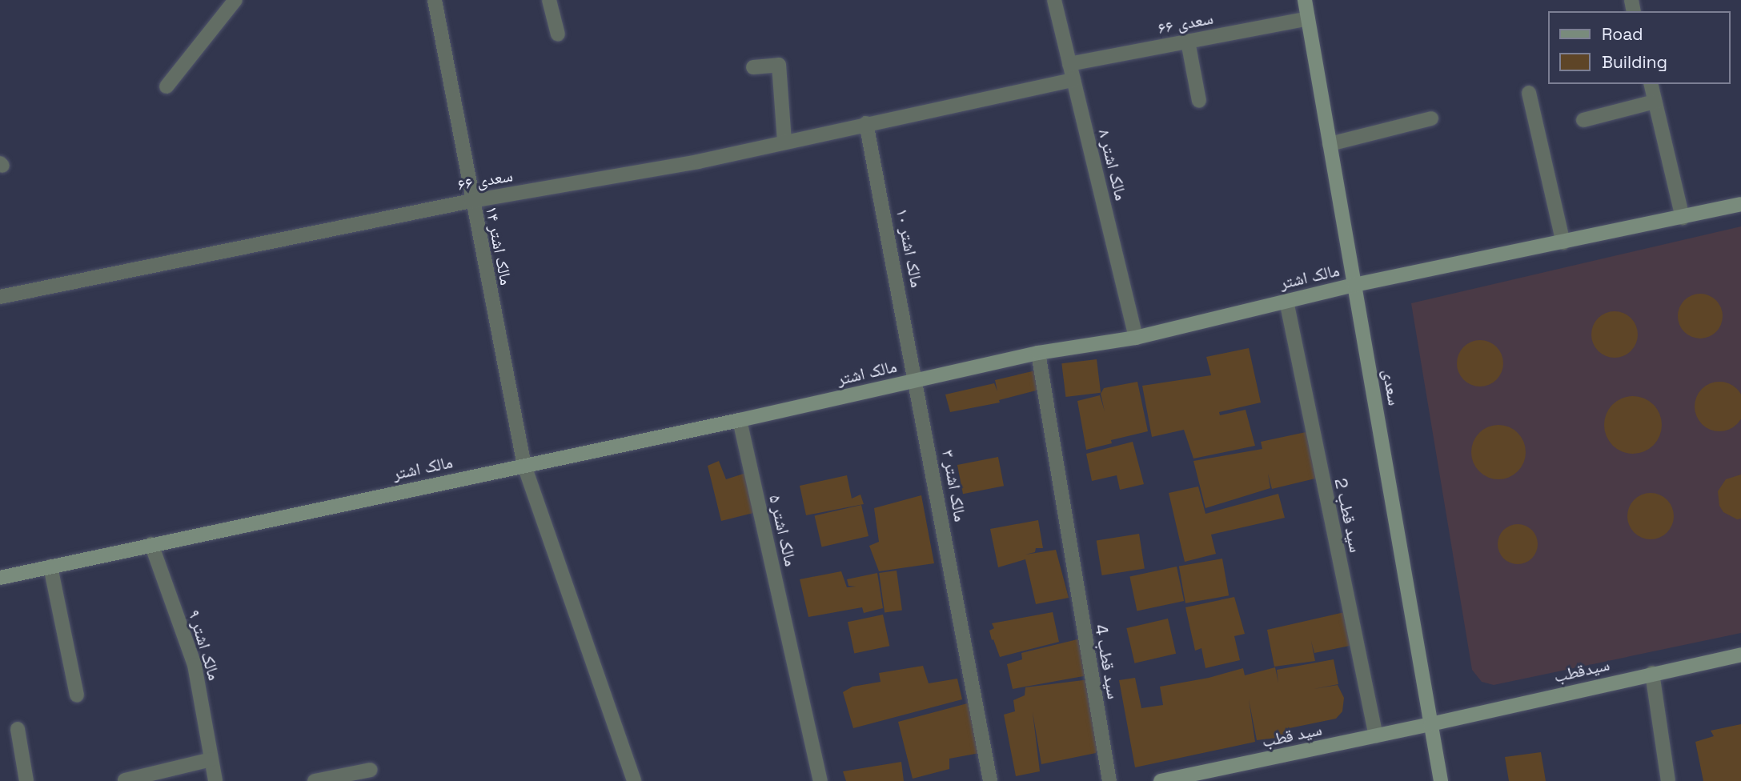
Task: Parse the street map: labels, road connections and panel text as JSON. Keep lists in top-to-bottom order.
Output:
{
  "streets": {
    "street": [
      "سعدی ۶۶",
      "مالک اشتر ۸",
      "مالک اشتر ۱۴",
      "مالک اشتر ۱۰",
      "مالک اشتر",
      "سعدی",
      "مالک اشتر ۳",
      "سید قطب 2",
      "مالک اشتر ۵",
      "مالک اشتر ۹",
      "سید قطب 4",
      "سیدقطب",
      "سید قطب"
    ]
  },
  "crossings": [
    ["سعدی ۶۶", "مالک اشتر ۸"],
    ["سعدی ۶۶", "مالک اشتر ۱۴"],
    ["سعدی ۶۶", "مالک اشتر ۱۰"],
    ["سعدی ۶۶", "سعدی"],
    ["مالک اشتر ۸", "مالک اشتر"],
    ["مالک اشتر ۱۴", "مالک اشتر"],
    ["مالک اشتر ۱۰", "مالک اشتر"],
    ["مالک اشتر ۱۰", "مالک اشتر ۳"],
    ["مالک اشتر", "سعدی"],
    ["مالک اشتر", "مالک اشتر ۳"],
    ["مالک اشتر", "سید قطب 2"],
    ["مالک اشتر", "مالک اشتر ۵"],
    ["مالک اشتر", "مالک اشتر ۹"],
    ["مالک اشتر", "سید قطب 4"],
    ["سعدی", "سیدقطب"],
    ["سعدی", "سید قطب"],
    ["سید قطب 2", "سید قطب"],
    ["سیدقطب", "سید قطب"]
  ],
  "legend": ["Road", "Building"]
}
